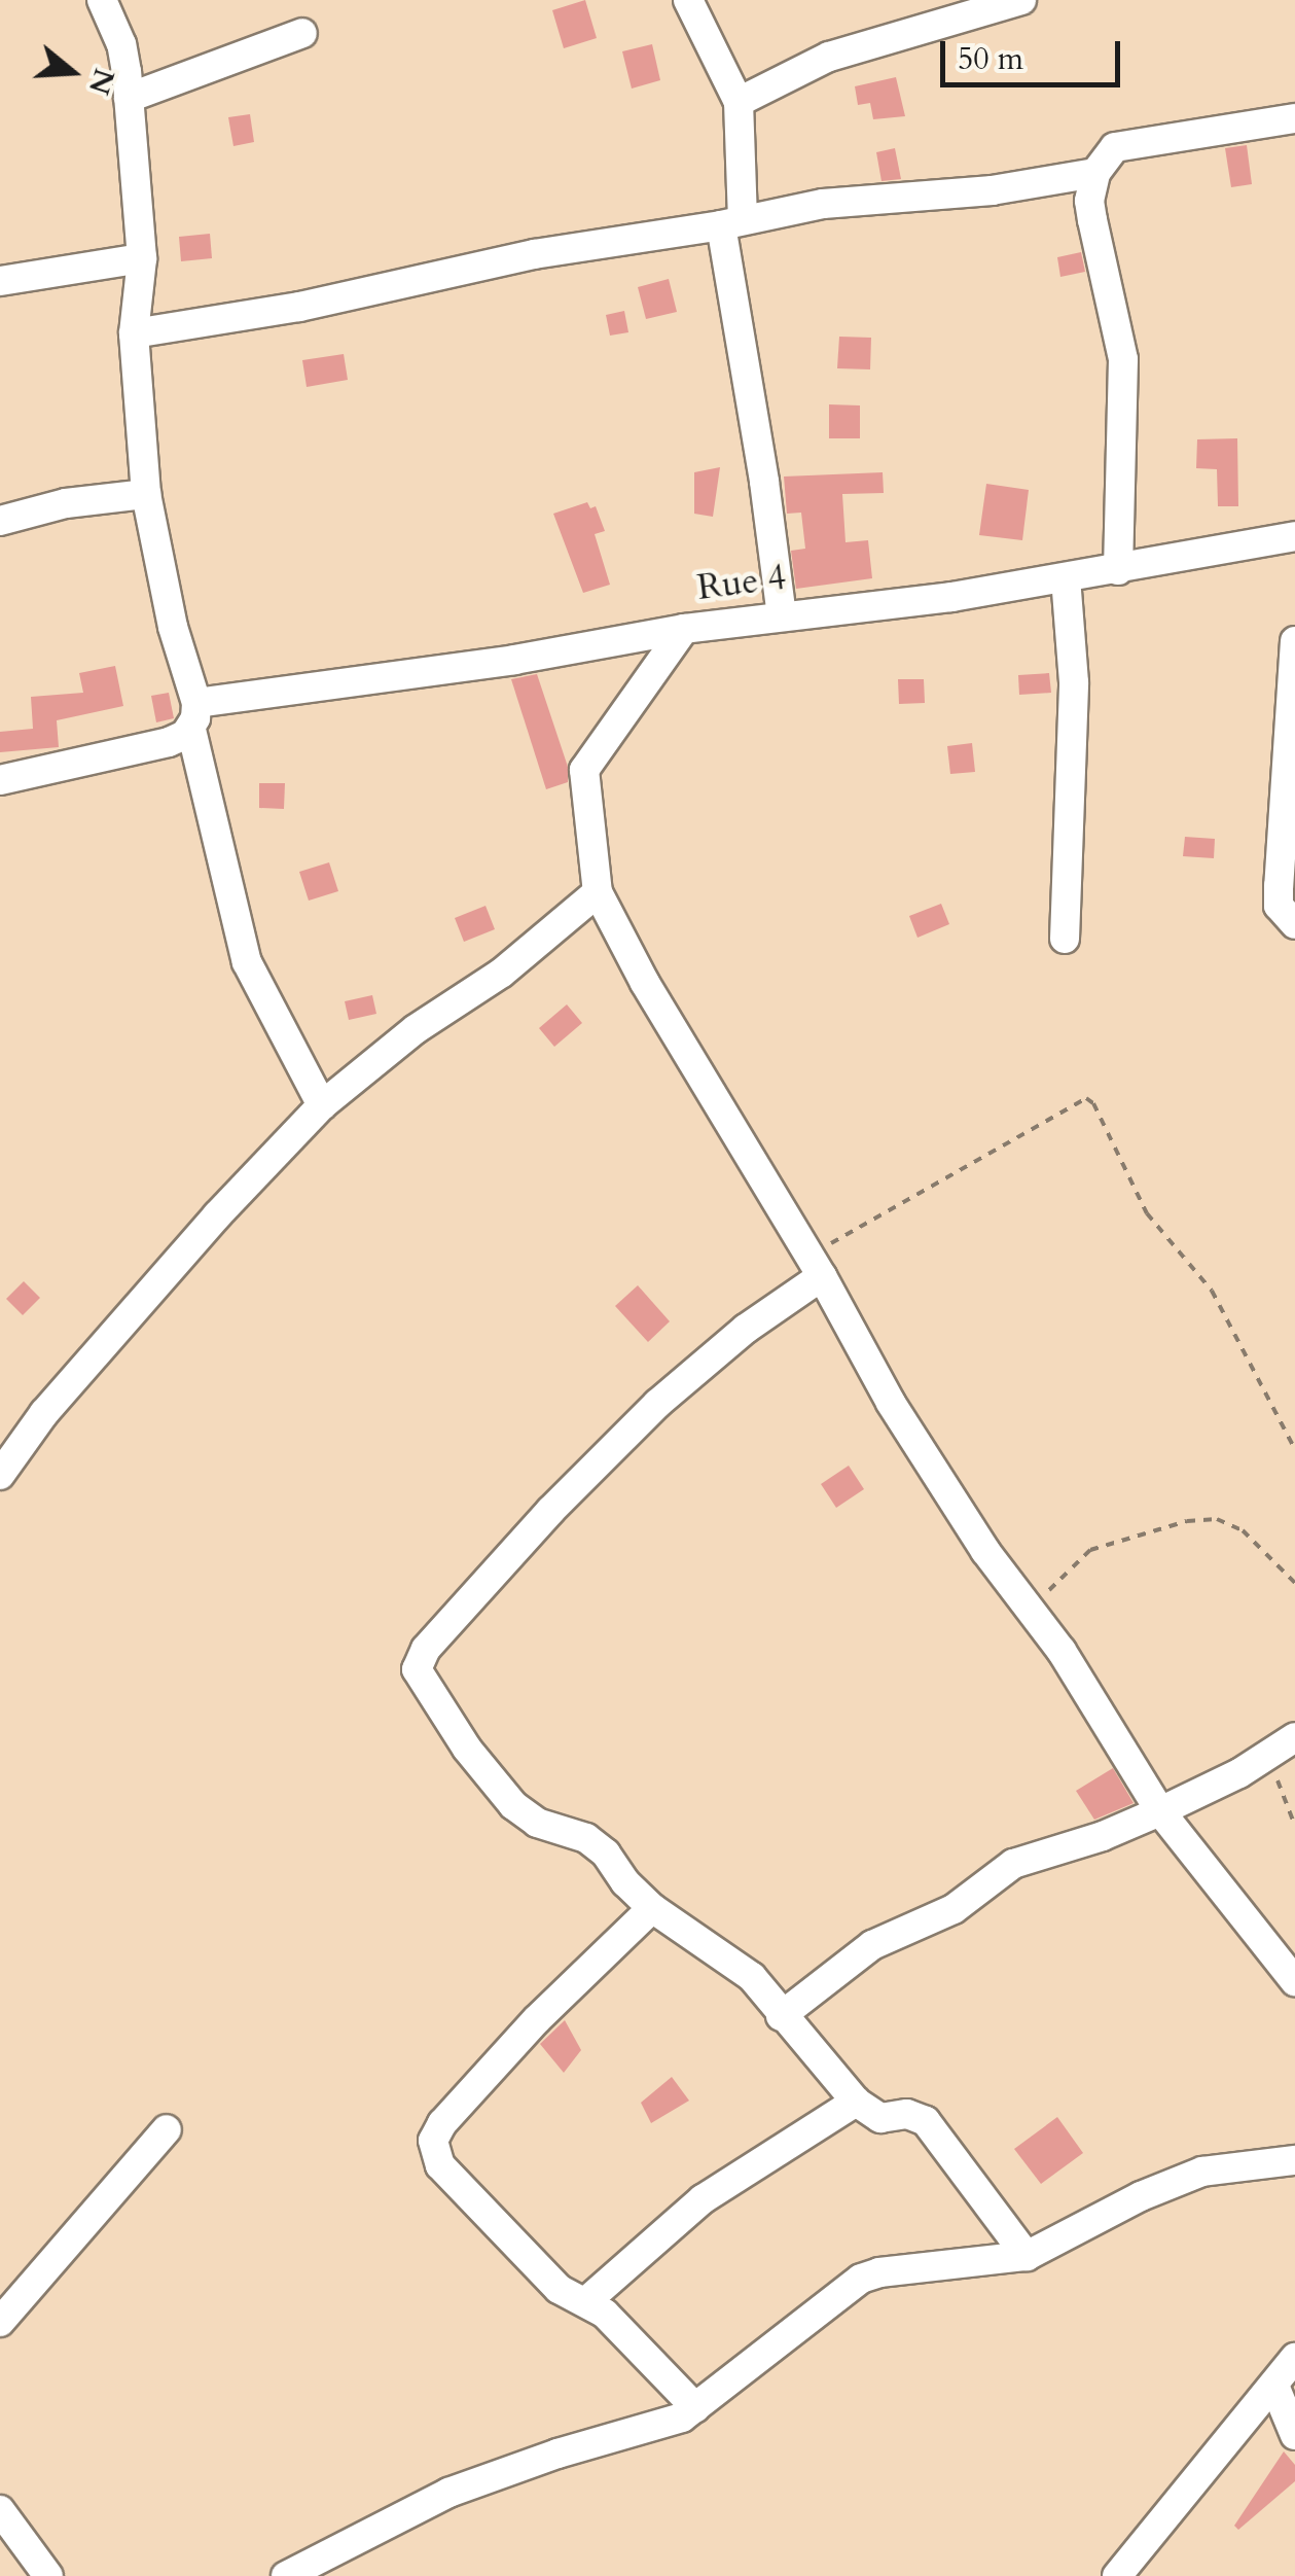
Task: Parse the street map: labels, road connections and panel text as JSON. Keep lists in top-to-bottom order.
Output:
{
  "streets": {
    "street": ["Rue 4"]
  },
  "scale_bar": "50 m",
  "north": "right"
}
